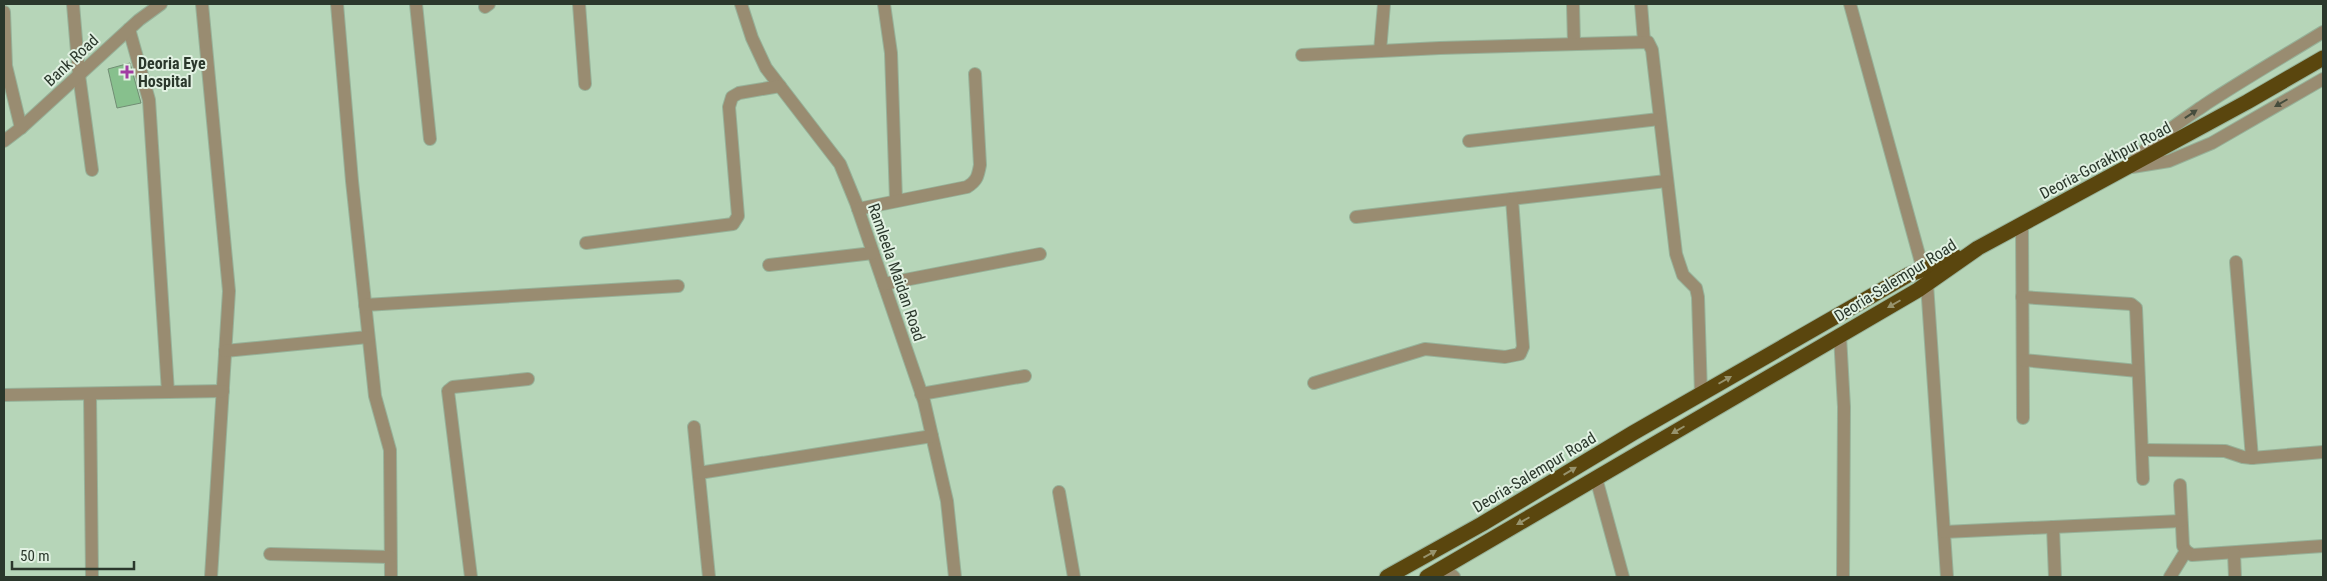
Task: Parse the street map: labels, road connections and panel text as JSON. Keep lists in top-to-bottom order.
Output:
{
  "streets": {
    "highway": ["Deoria-Gorakhpur Road", "Deoria-Salempur Road"],
    "street": ["Bank Road", "Ramleela Maidan Road"]
  },
  "crossings": [
    ["Deoria-Gorakhpur Road", "Deoria-Salempur Road"]
  ],
  "places": {
    "health": ["Deoria Eye Hospital"]
  },
  "scale_bar": "50 m"
}
